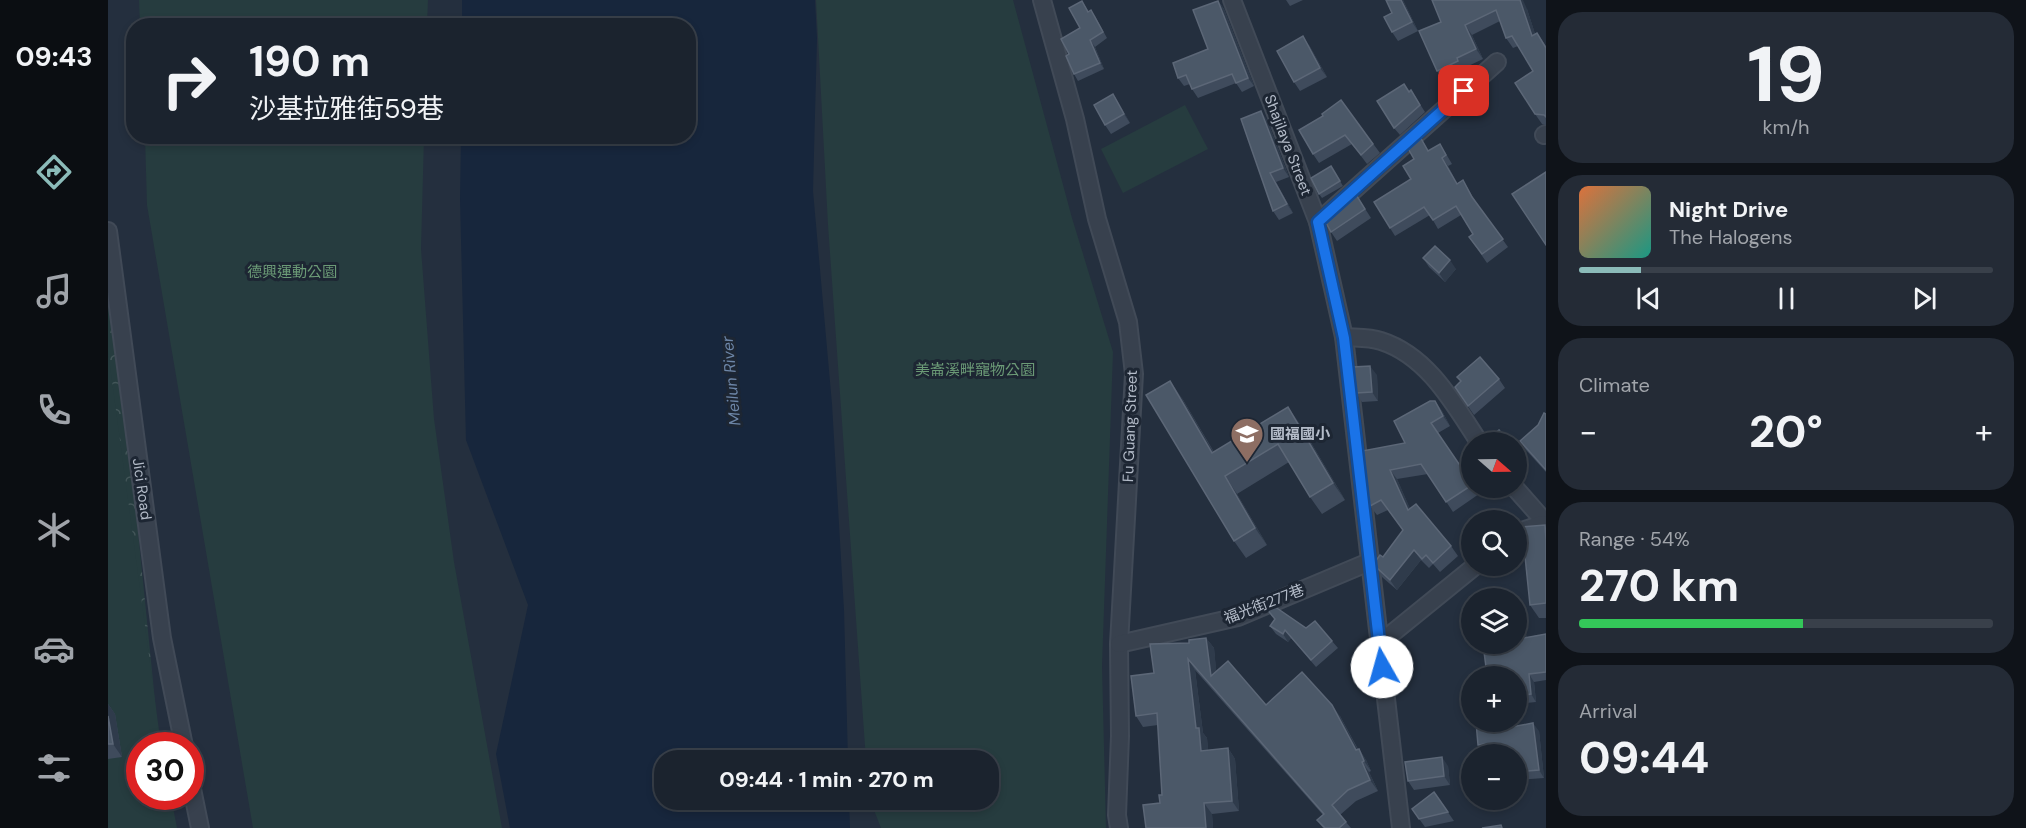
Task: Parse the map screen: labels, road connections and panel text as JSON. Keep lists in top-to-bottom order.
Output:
{
  "streets": {
    "street": [
      "Shajilaya Street",
      "Fu Guang Street",
      "Jici Road",
      "福光街277巷"
    ]
  },
  "crossings": [
    ["Shajilaya Street", "福光街277巷"],
    ["Fu Guang Street", "福光街277巷"]
  ],
  "water": ["Meilun River"],
  "parks": ["德興運動公園", "美崙溪畔寵物公園"],
  "places": {
    "school or university": ["國福國小"]
  },
  "north": "right",
  "page": {
    "tabs": "09:43",
    "tile": [
      ["19", "km/h"],
      "Climate",
      ["Range · 54%", "270 km"],
      ["Arrival", "09:44"]
    ],
    "turn": ["190 m", "沙基拉雅街59巷"],
    "song": ["Night Drive", "The Halogens"],
    "heat": ["−", "20°", "+"],
    "map_buttons": ["+", "−"],
    "limit": "30",
    "trip": "09:44 · 1 min · 270 m"
  }
}
